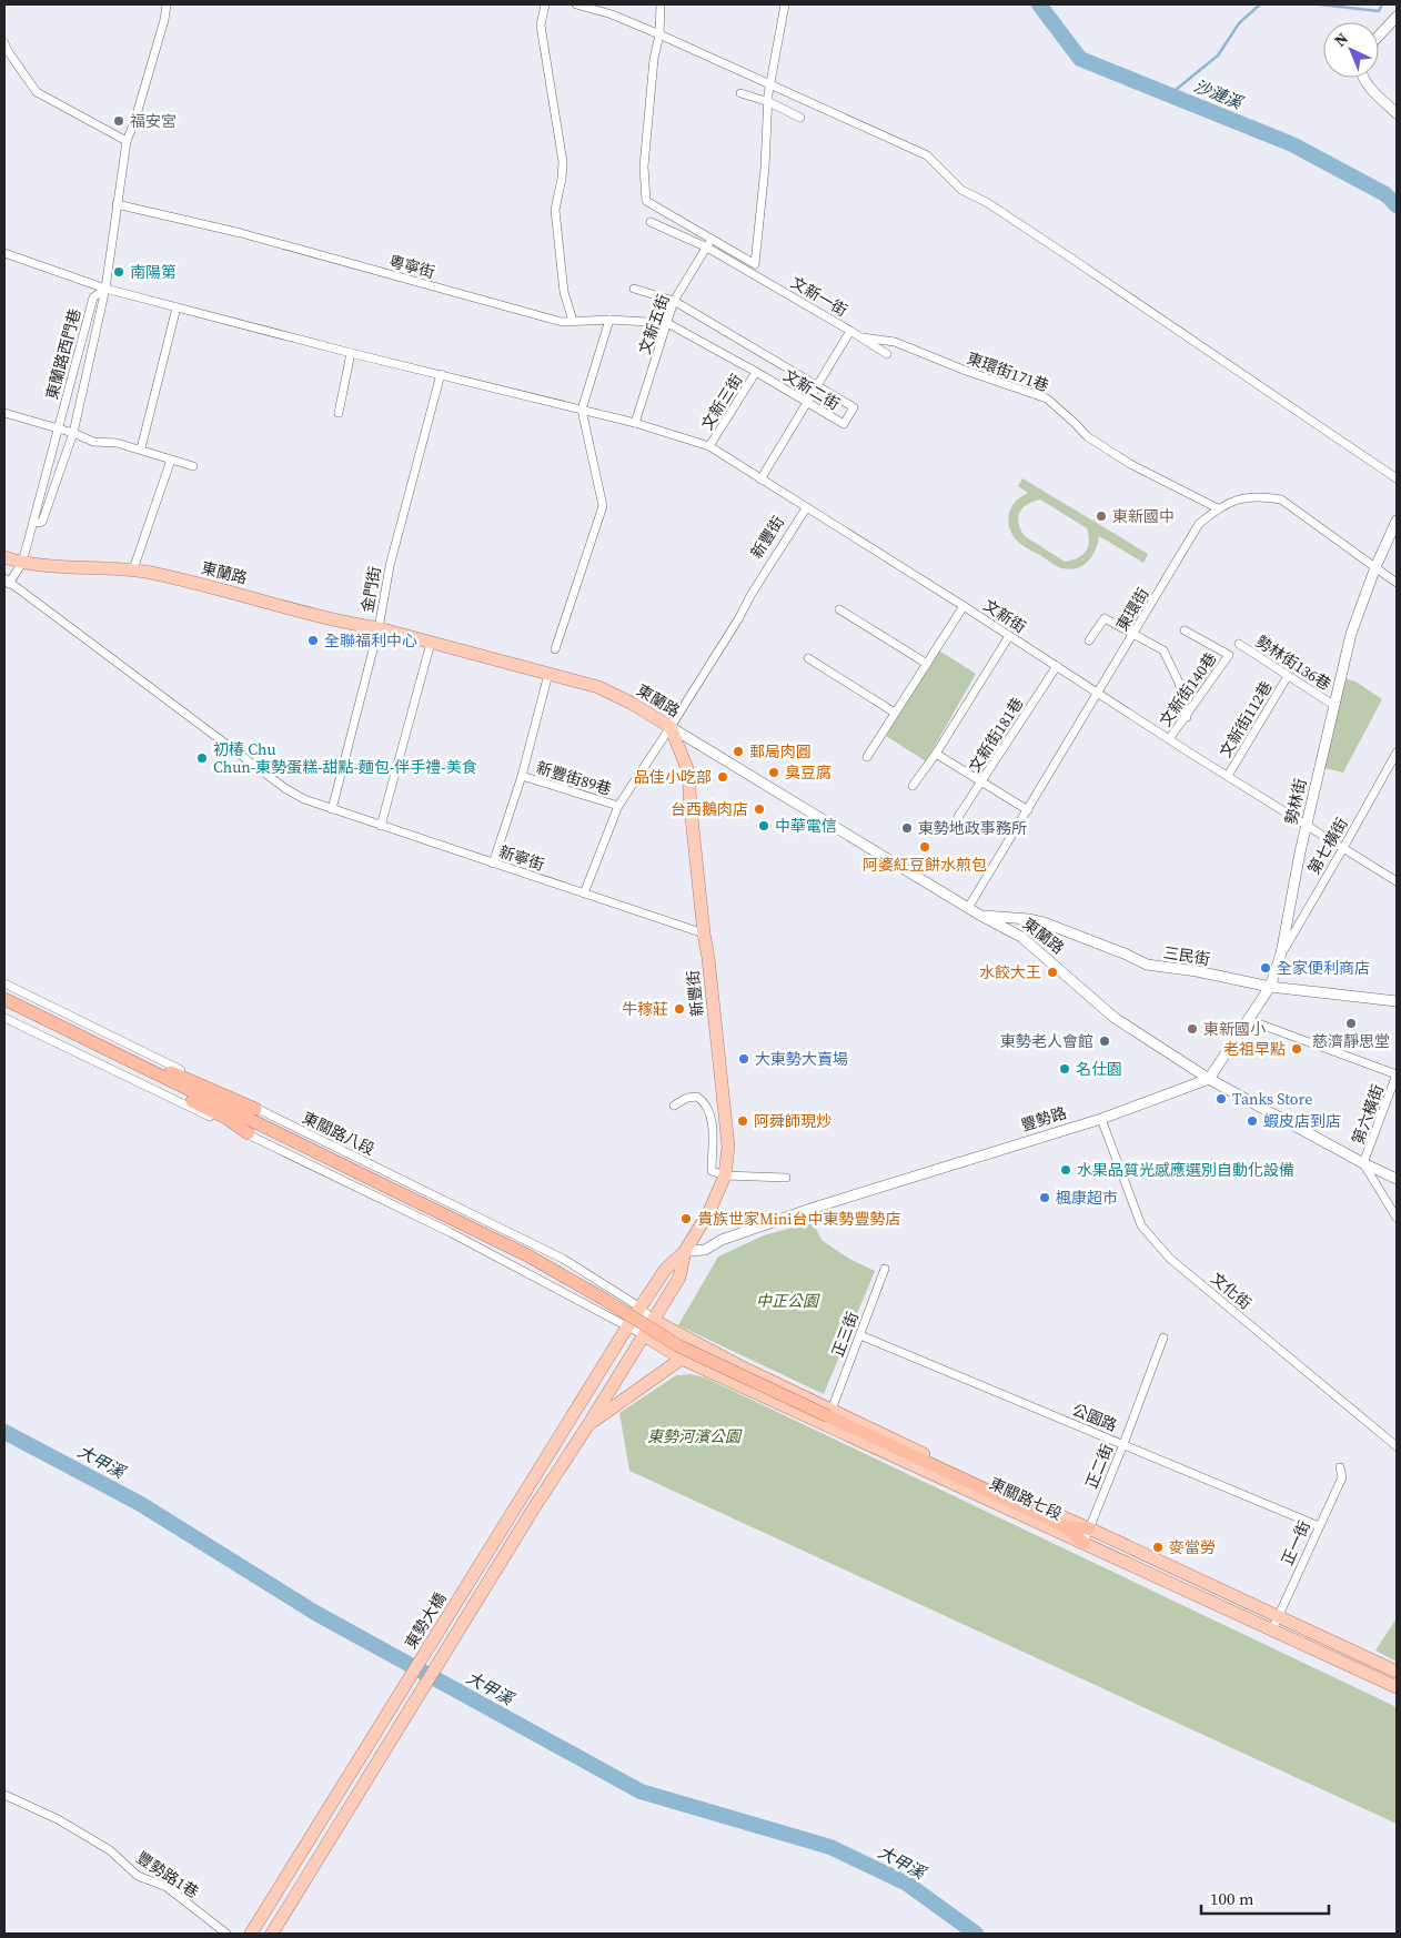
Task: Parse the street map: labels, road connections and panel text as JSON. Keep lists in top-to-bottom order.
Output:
{
  "streets": {
    "main road": [
      "新豐街",
      "東蘭路",
      "東關路七段",
      "東勢大橋"
    ],
    "street": [
      "粵寧街",
      "文新一街",
      "文新五街",
      "東蘭路西門巷",
      "東環街171巷",
      "文新二街",
      "文新三街",
      "金門街",
      "東環街",
      "文新街",
      "勢林街136巷",
      "文新街140巷",
      "文新街112巷",
      "文新街181巷",
      "新豐街89巷",
      "勢林街",
      "第七橫街",
      "新寧街",
      "三民街",
      "第六橫街",
      "豐勢路",
      "東關路八段",
      "文化街",
      "正三街",
      "公園路",
      "正二街",
      "正一街",
      "豐勢路1巷"
    ]
  },
  "crossings": [
    ["粵寧街", "東蘭路西門巷"],
    ["粵寧街", "文新二街"],
    ["文新一街", "文新五街"],
    ["文新一街", "文新二街"],
    ["文新一街", "文新街"],
    ["文新五街", "文新二街"],
    ["文新五街", "文新街"],
    ["東蘭路西門巷", "東蘭路"],
    ["東環街171巷", "東環街"],
    ["文新二街", "文新三街"],
    ["文新三街", "文新街"],
    ["新豐街", "東蘭路"],
    ["新豐街", "文新街"],
    ["新豐街", "新豐街89巷"],
    ["新豐街", "新寧街"],
    ["新豐街", "豐勢路"],
    ["東蘭路", "金門街"],
    ["東蘭路", "東環街"],
    ["東蘭路", "勢林街"],
    ["東蘭路", "三民街"],
    ["東蘭路", "豐勢路"],
    ["金門街", "新寧街"],
    ["東環街", "文新街"],
    ["東環街", "勢林街"],
    ["文新街", "文新街140巷"],
    ["文新街", "文新街112巷"],
    ["文新街", "文新街181巷"],
    ["文新街", "勢林街"],
    ["文新街", "第七橫街"],
    ["勢林街136巷", "文新街112巷"],
    ["勢林街136巷", "勢林街"],
    ["勢林街", "第七橫街"],
    ["勢林街", "三民街"],
    ["勢林街", "豐勢路"],
    ["豐勢路", "文化街"],
    ["東關路八段", "東關路七段"],
    ["正三街", "公園路"],
    ["正三街", "東關路七段"],
    ["公園路", "正二街"],
    ["公園路", "正一街"],
    ["正二街", "東關路七段"],
    ["東關路七段", "正一街"]
  ],
  "water": ["沙漣溪", "大甲溪"],
  "parks": ["中正公園", "東勢河濱公園"],
  "places": [
    "福安宮",
    "南陽第",
    "東新國中",
    "全聯福利中心",
    "郵局肉圓",
    "初椿 Chu Chun-東勢蛋糕-甜點-麵包-伴手禮-美食",
    "臭豆腐",
    "品佳小吃部",
    "台西鵝肉店",
    "中華電信",
    "東勢地政事務所",
    "阿婆紅豆餅水煎包",
    "全家便利商店",
    "水餃大王",
    "牛稼莊",
    "慈濟靜思堂",
    "東新國小",
    "東勢老人會館",
    "老祖早點",
    "大東勢大賣場",
    "名仕園",
    "Tanks Store",
    "阿舜師現炒",
    "蝦皮店到店",
    "水果品質光感應選別自動化設備",
    "楓康超市",
    "貴族世家Mini台中東勢豐勢店",
    "麥當勞"
  ],
  "scale_bar": "100 m",
  "north": "top left"
}
